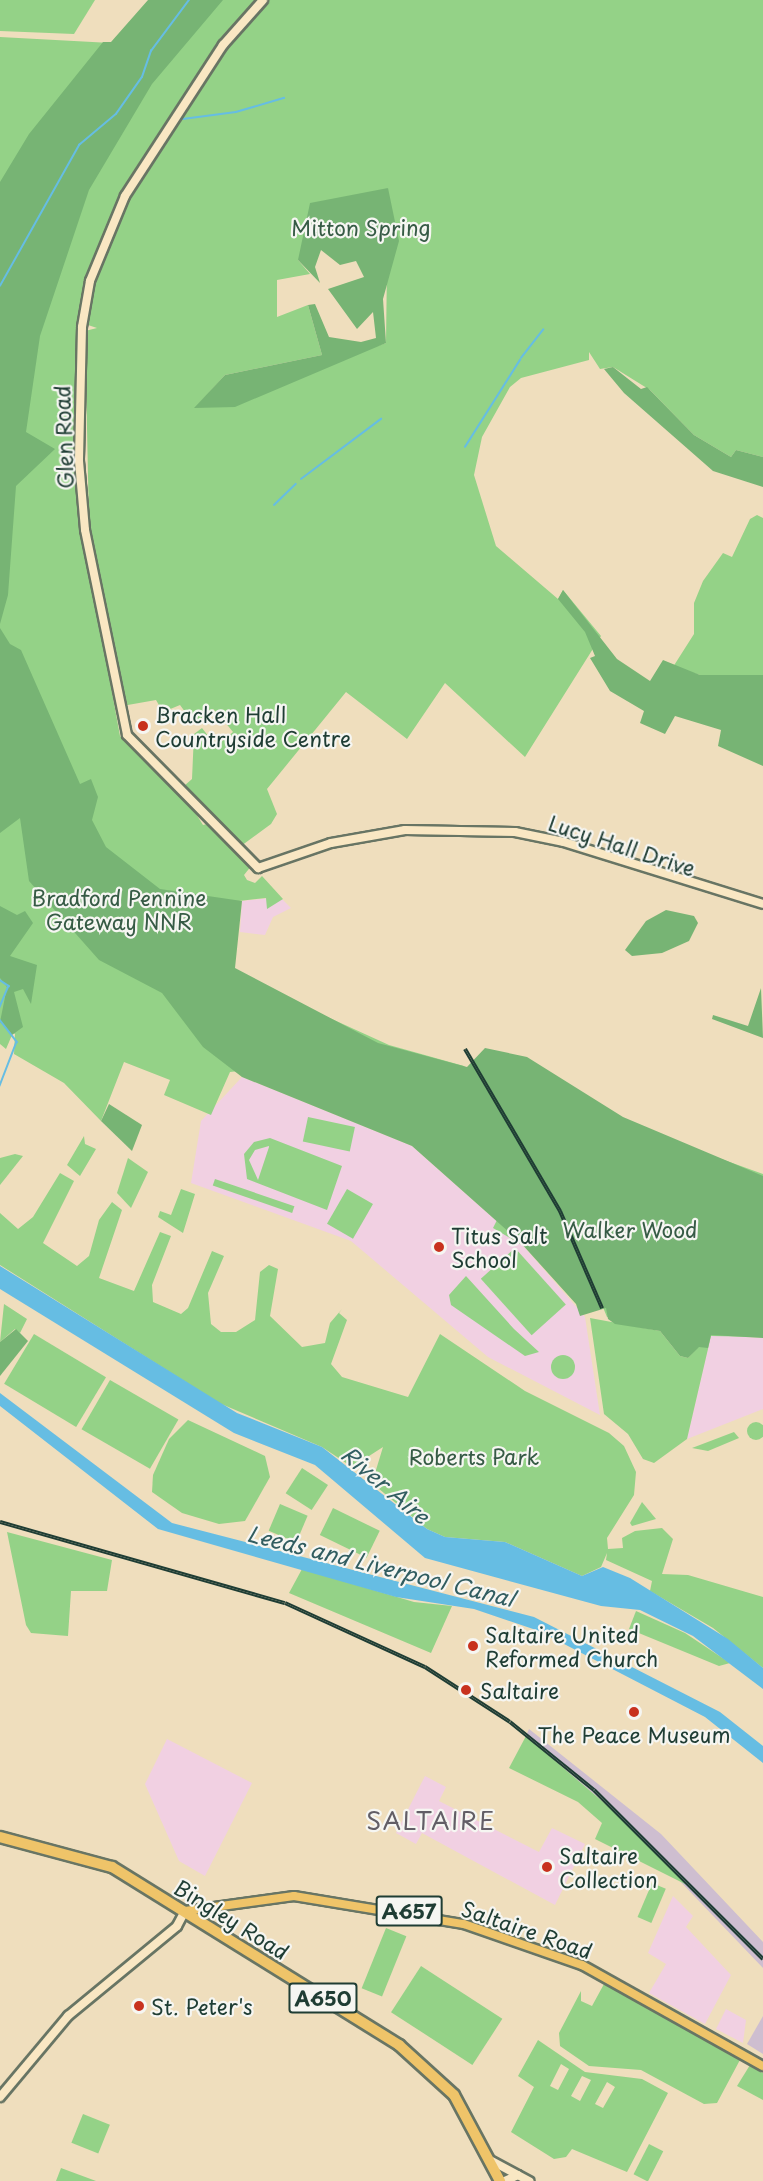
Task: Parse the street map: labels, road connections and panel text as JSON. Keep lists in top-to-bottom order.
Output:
{
  "streets": {
    "highway": ["Bingley Road", "A650"],
    "main road": ["A657", "Saltaire Road"],
    "street": ["Glen Road", "Lucy Hall Drive"]
  },
  "crossings": [
    ["Glen Road", "Lucy Hall Drive"],
    ["Bingley Road", "Saltaire Road"],
    ["Bingley Road", "A650"]
  ],
  "districts": ["SALTAIRE"],
  "water": ["River Aire", "Leeds and Liverpool Canal"],
  "parks": [
    "Mitton Spring",
    "Bradford Pennine Gateway NNR",
    "Walker Wood",
    "Roberts Park"
  ],
  "places": [
    "Bracken Hall Countryside Centre",
    "Titus Salt School",
    "Saltaire United Reformed Church",
    "Saltaire",
    "The Peace Museum",
    "Saltaire Collection",
    "St. Peter's"
  ]
}
